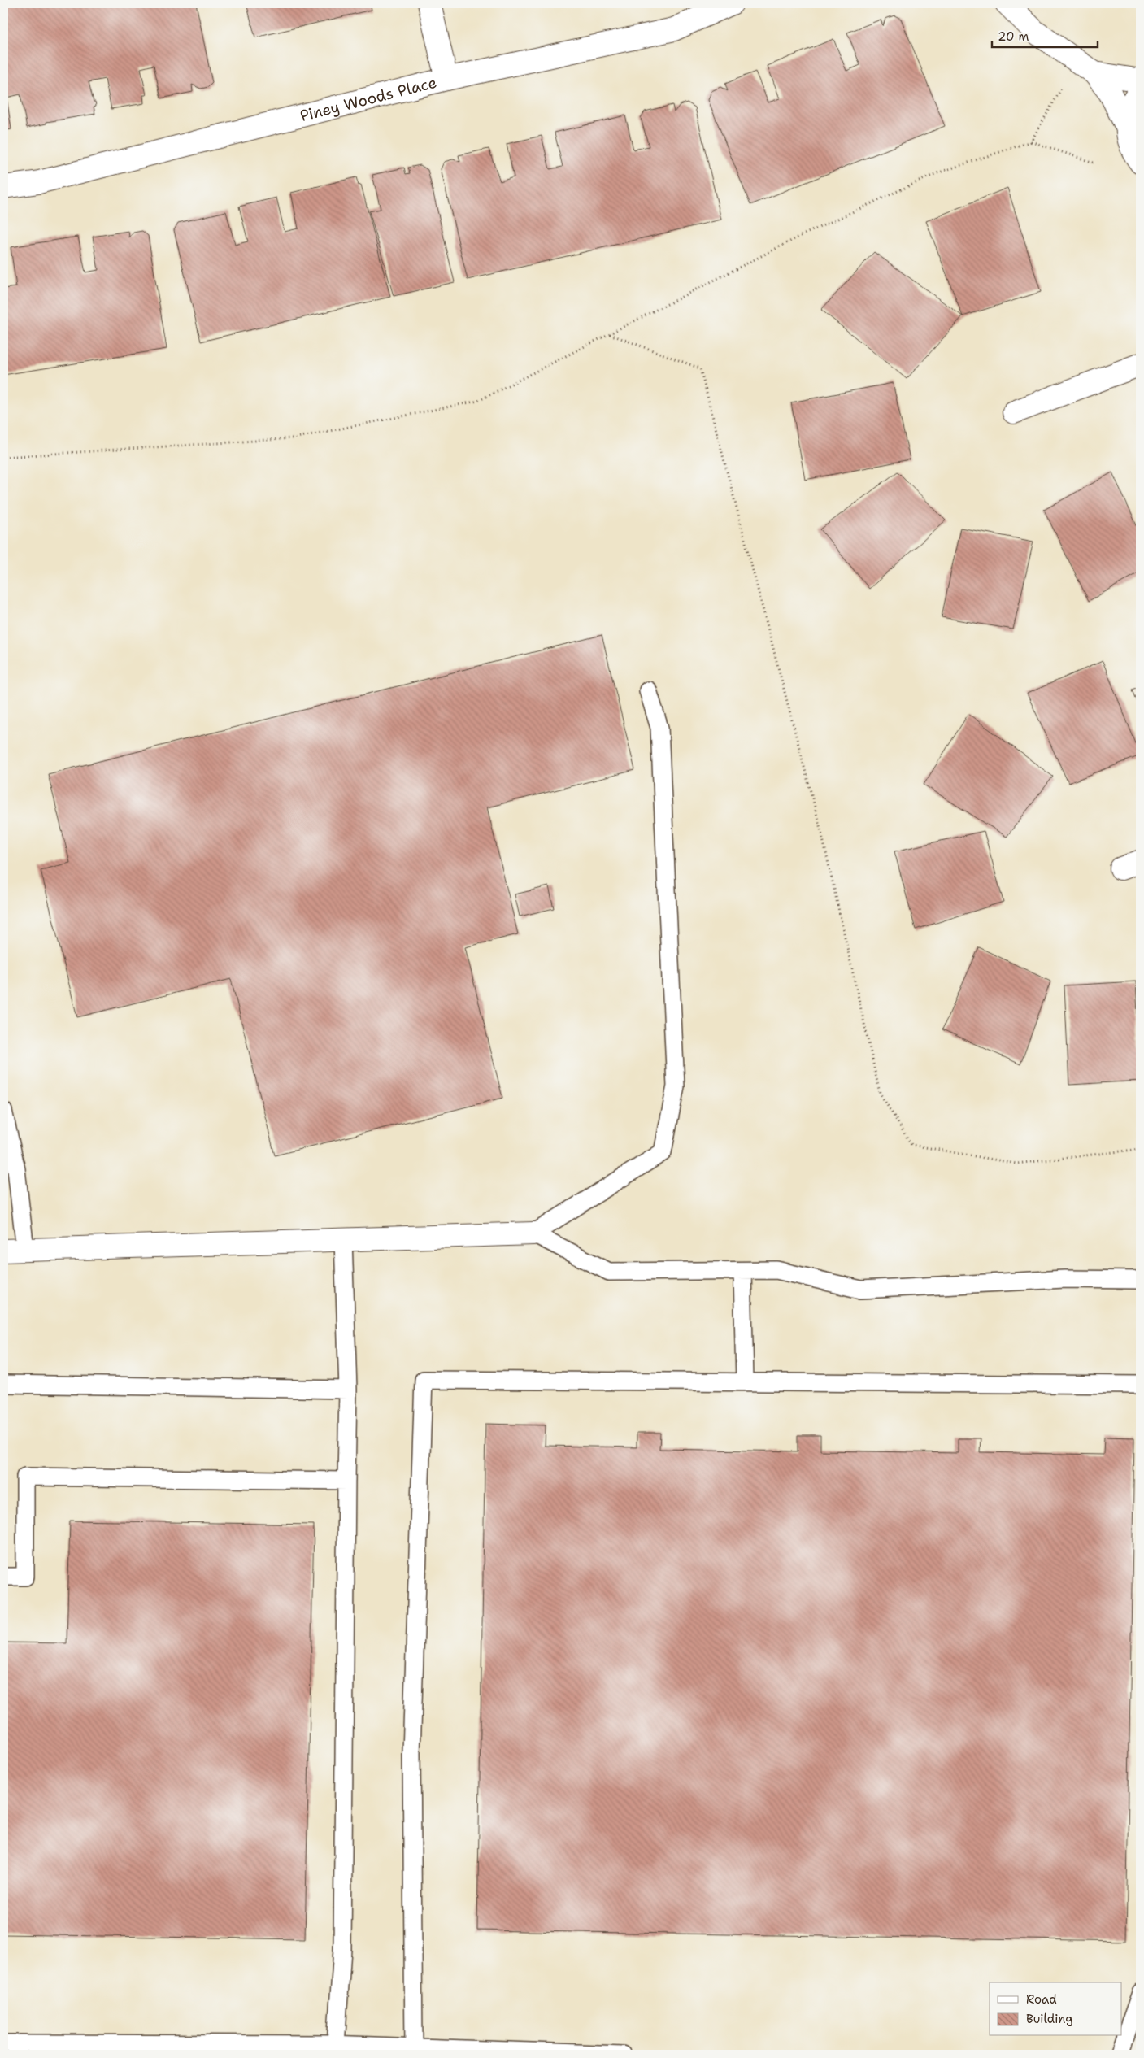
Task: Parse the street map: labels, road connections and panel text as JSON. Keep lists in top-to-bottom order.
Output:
{
  "streets": {
    "street": ["Piney Woods Place"]
  },
  "legend": ["Road", "Building"],
  "scale_bar": "20 m"
}
